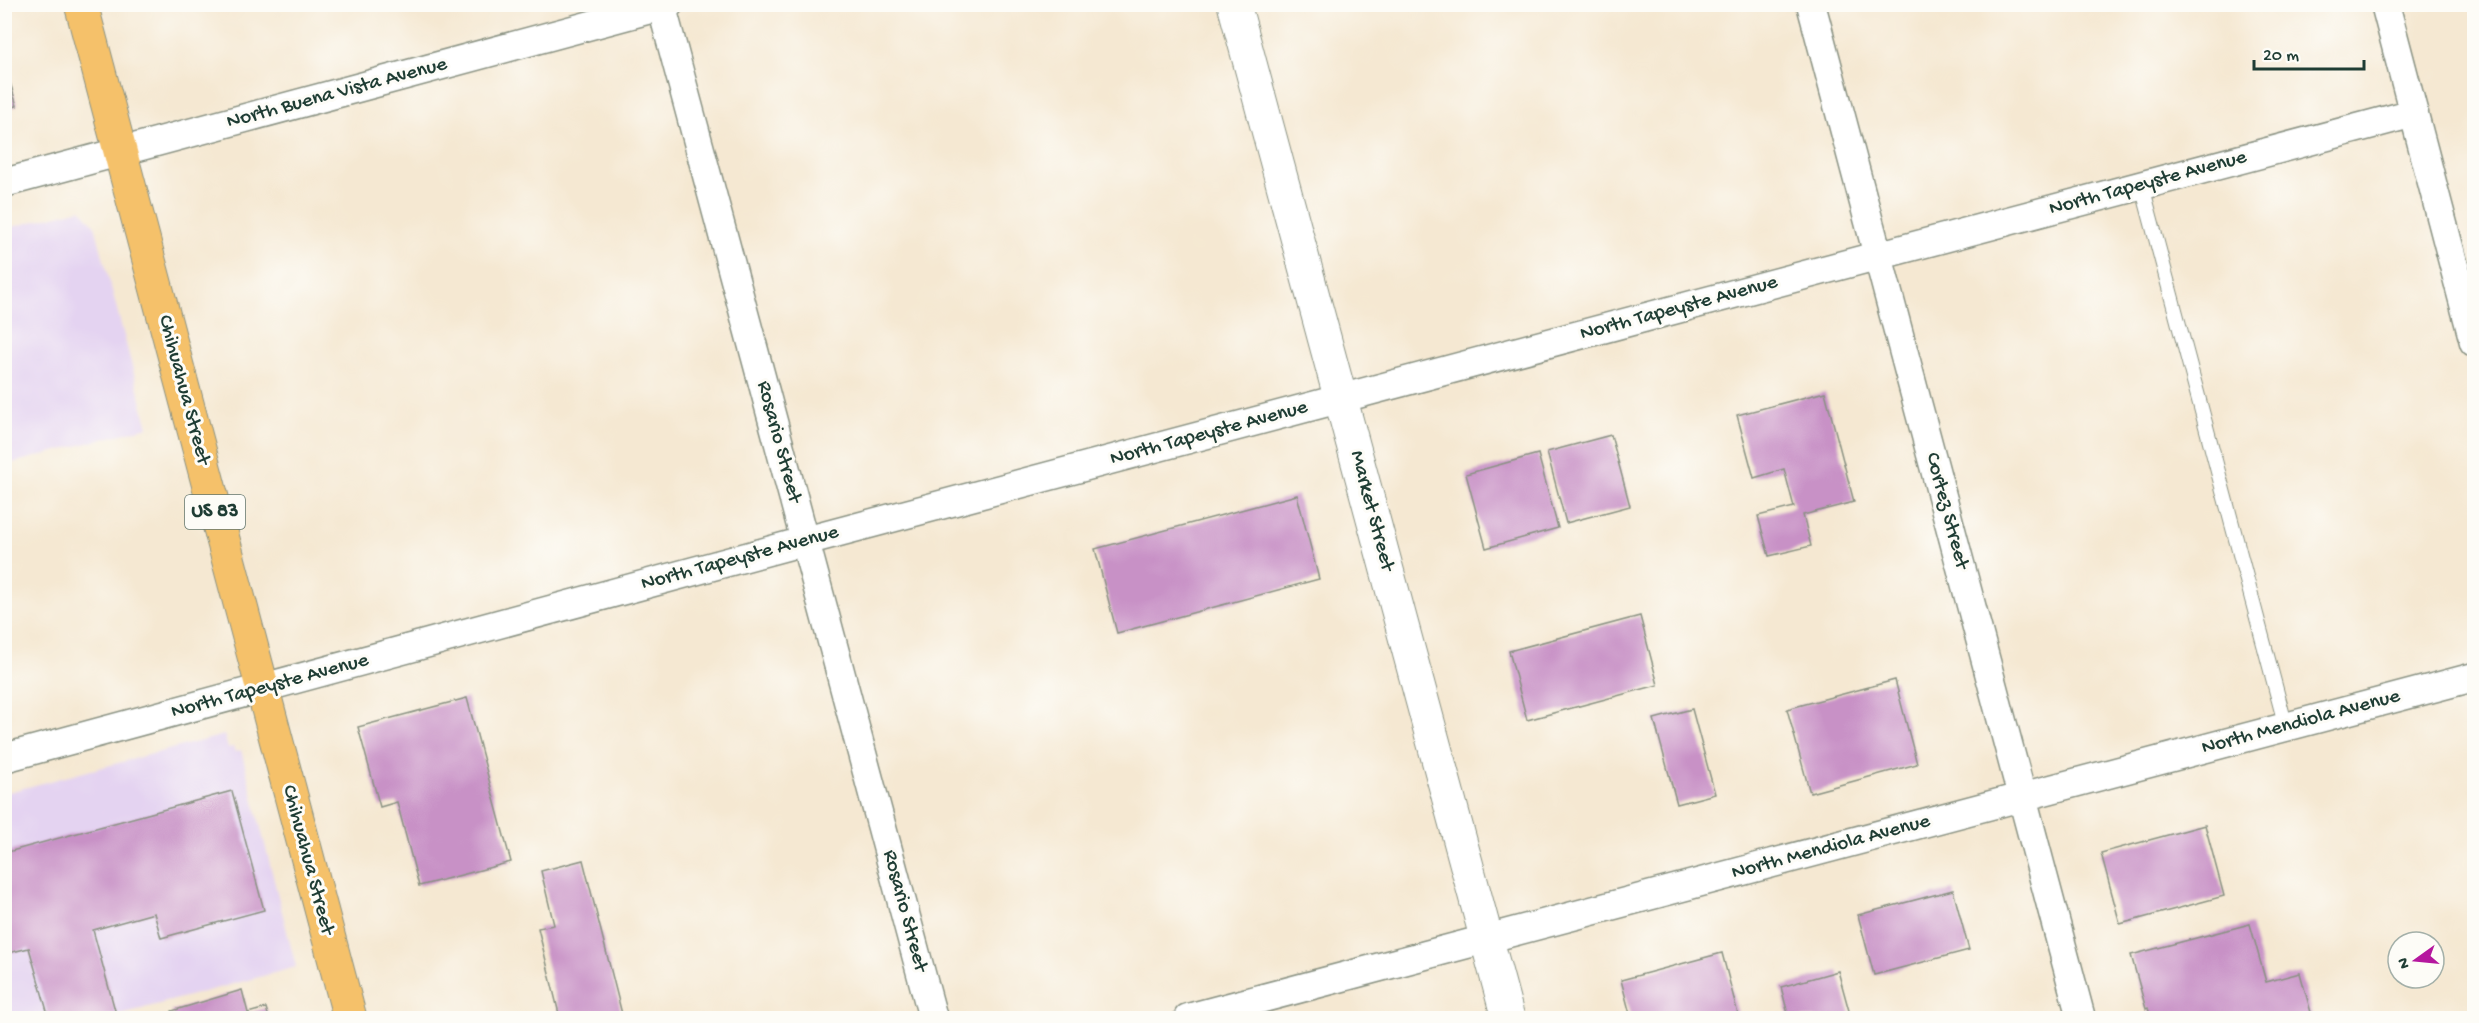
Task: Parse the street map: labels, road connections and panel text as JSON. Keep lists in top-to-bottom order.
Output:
{
  "streets": {
    "main road": ["Chihuahua Street", "US 83"],
    "street": [
      "North Buena Vista Avenue",
      "North Tapeyste Avenue",
      "Rosario Street",
      "Market Street",
      "Cortez Street",
      "North Mendiola Avenue"
    ]
  },
  "crossings": [
    ["North Buena Vista Avenue", "Chihuahua Street"],
    ["North Buena Vista Avenue", "Rosario Street"],
    ["North Tapeyste Avenue", "Chihuahua Street"],
    ["North Tapeyste Avenue", "Rosario Street"],
    ["North Tapeyste Avenue", "Market Street"],
    ["North Tapeyste Avenue", "Cortez Street"],
    ["Market Street", "North Mendiola Avenue"],
    ["Cortez Street", "North Mendiola Avenue"]
  ],
  "scale_bar": "20 m",
  "north": "left"
}
